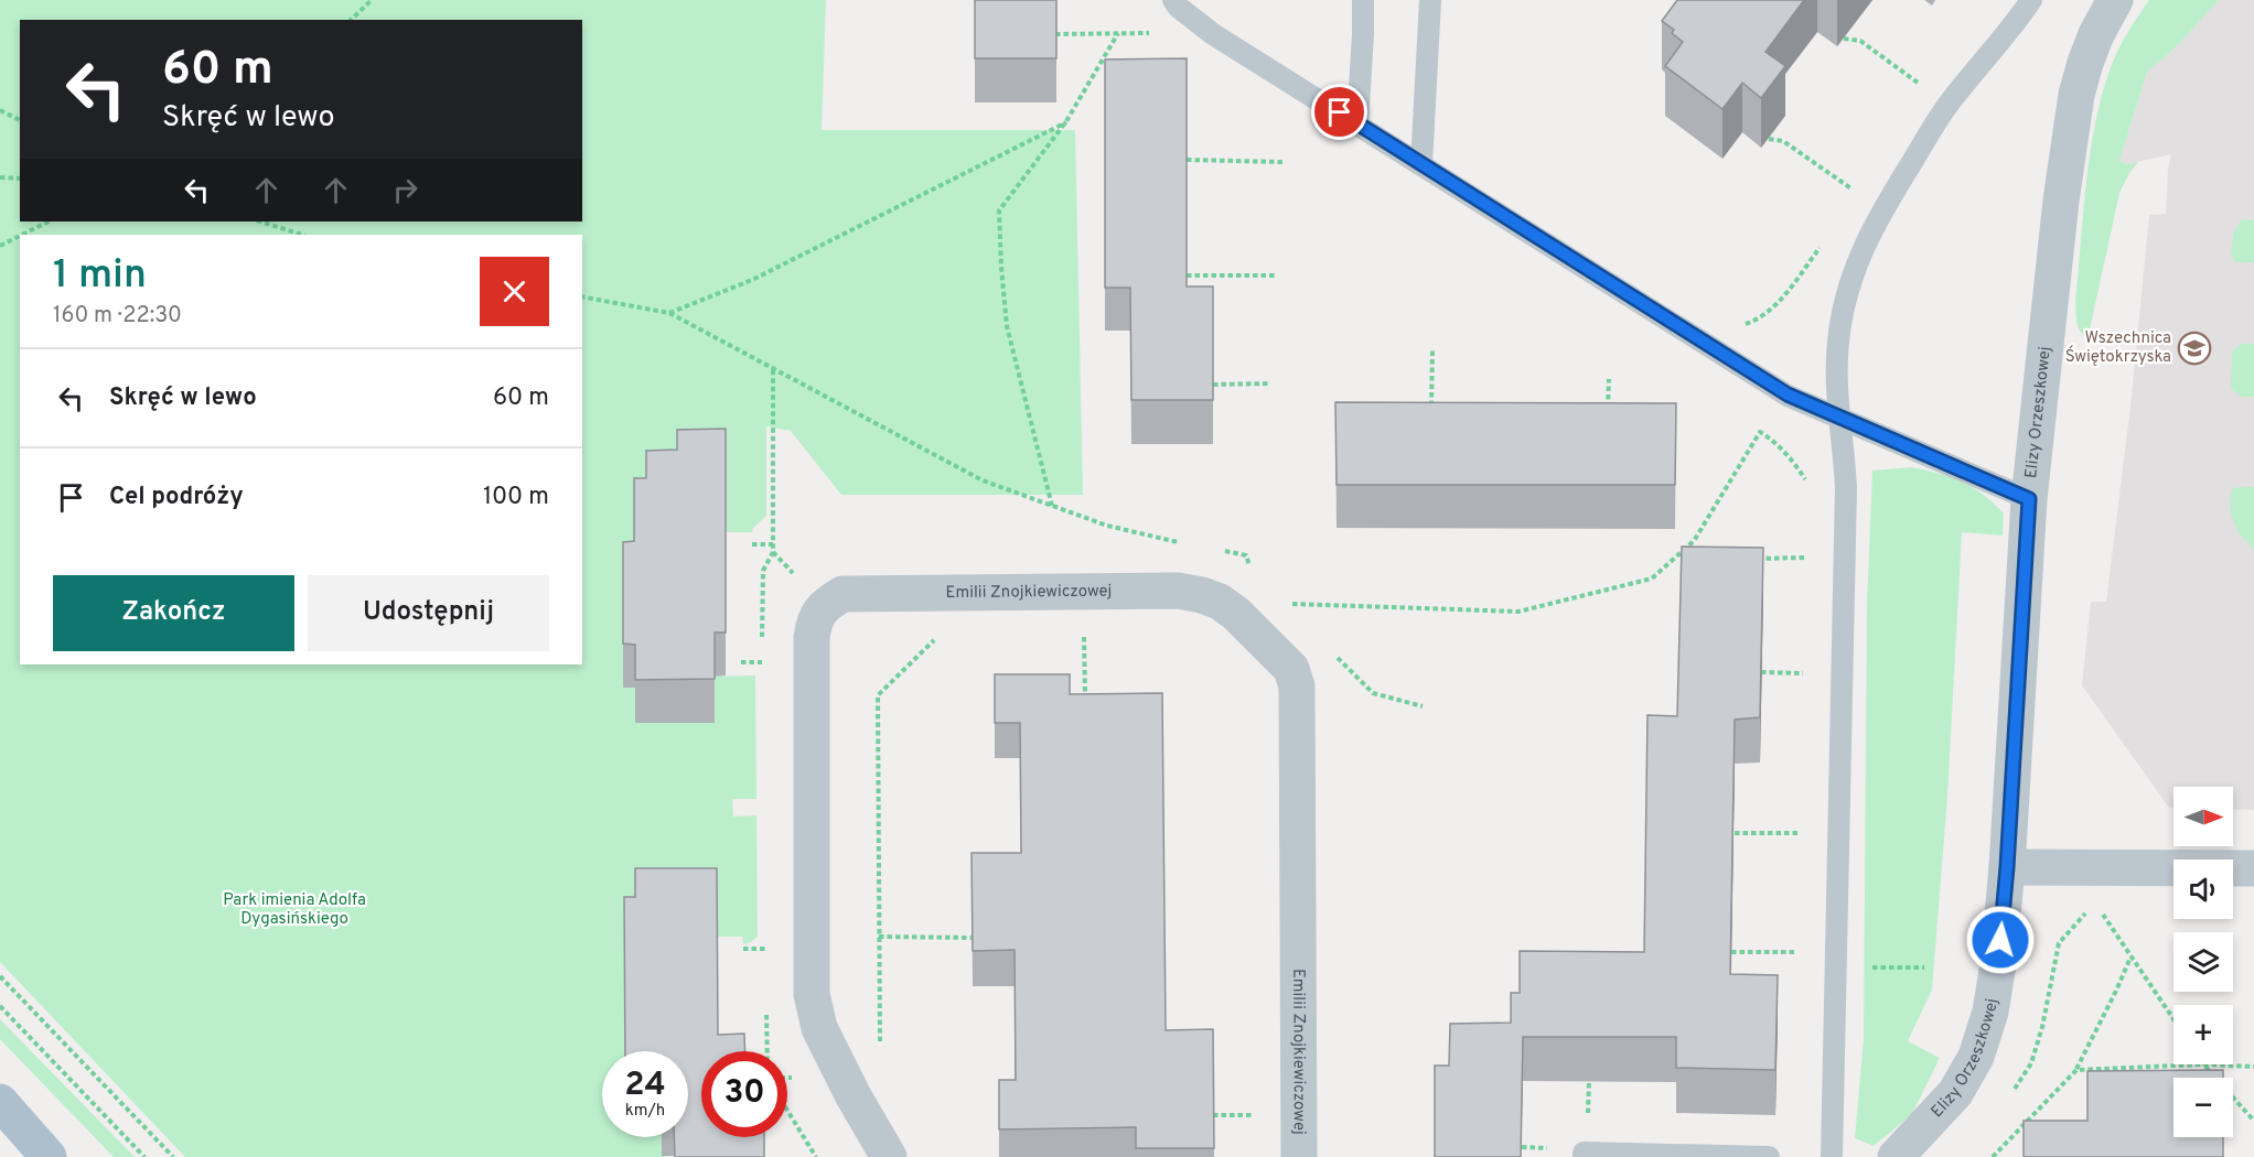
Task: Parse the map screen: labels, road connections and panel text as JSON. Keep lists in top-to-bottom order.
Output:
{
  "streets": {
    "street": ["Elizy Orzeszkowej", "Emilii Znojkiewiczowej"]
  },
  "parks": ["Park imienia Adolfa Dygasińskiego"],
  "places": {
    "school or university": ["Wszechnica Świętokrzyska"]
  },
  "north": "right",
  "page": {
    "turn": ["60 m", "Skręć w lewo"],
    "heading": ["1 min", "160 m · 22:30"],
    "list": [
      {
        "name": "Skręć w lewo",
        "value": "60 m"
      },
      {
        "name": "Cel podróży",
        "value": "100 m"
      }
    ],
    "buttons": ["Zakończ", "Udostępnij"],
    "map_buttons": ["+", "−"],
    "speed": "24 km/h",
    "limit": "30"
  }
}
